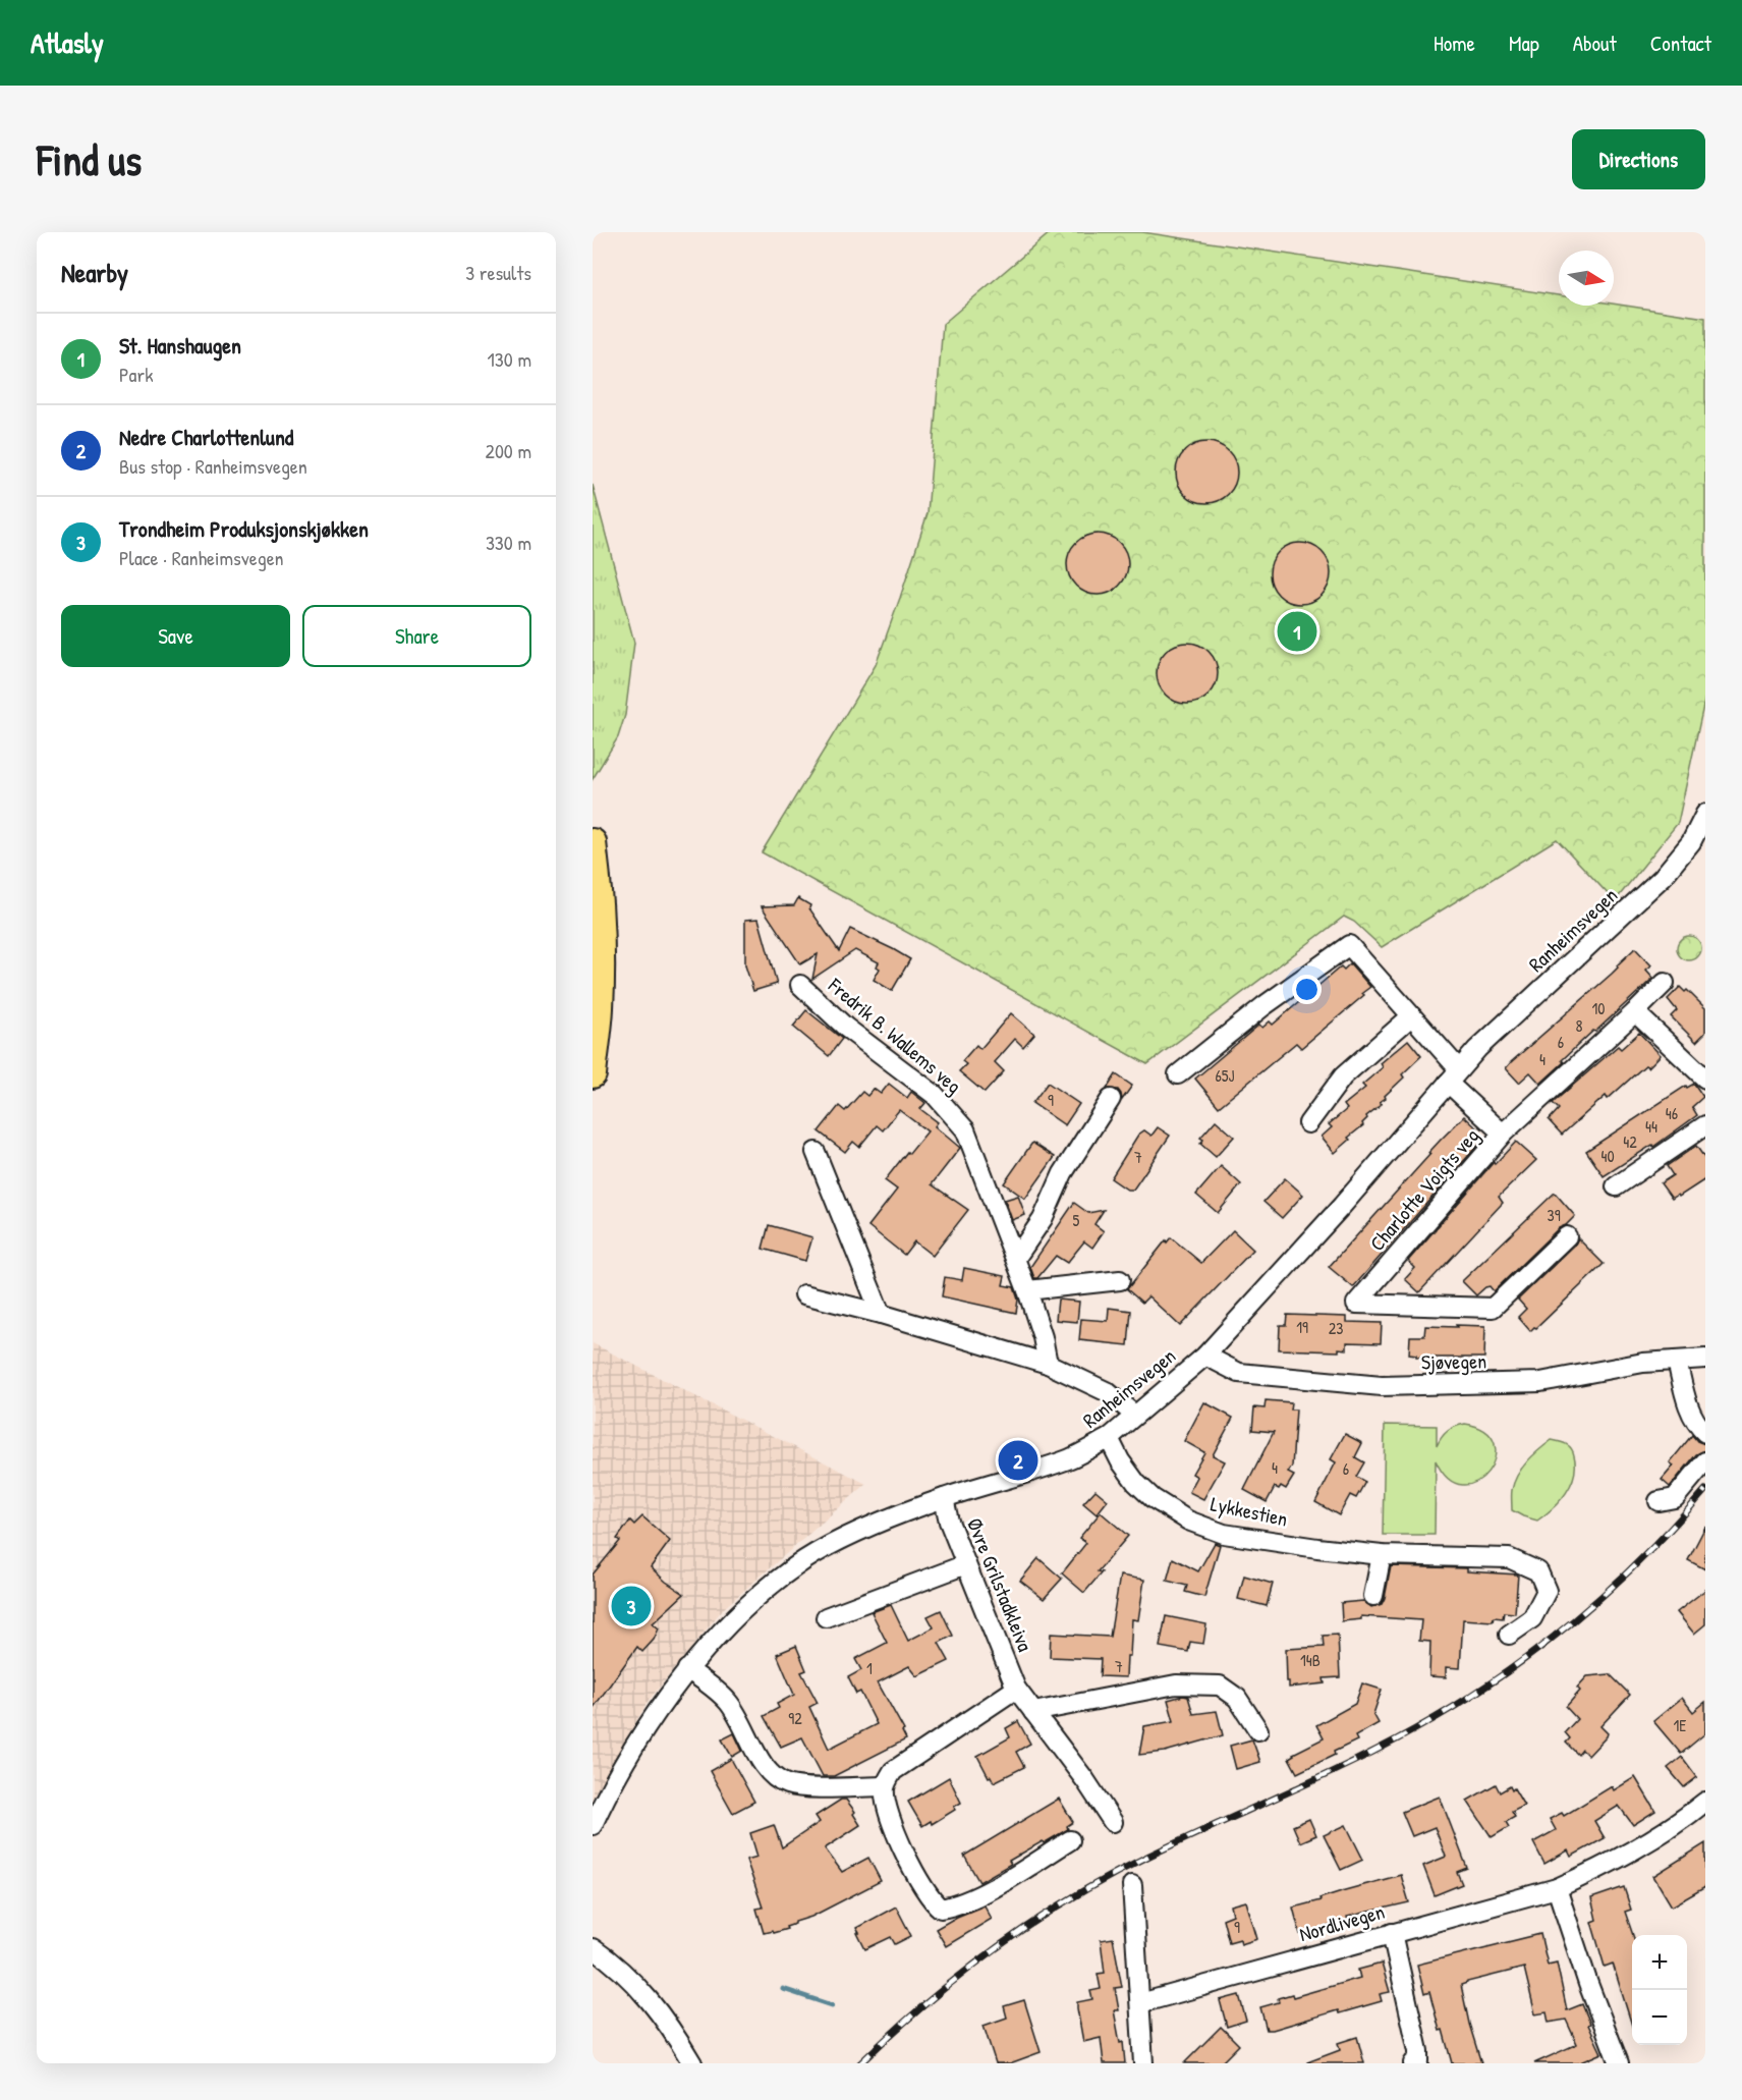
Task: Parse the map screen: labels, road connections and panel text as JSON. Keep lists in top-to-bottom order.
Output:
{
  "streets": {
    "street": [
      "Ranheimsvegen",
      "Fredrik B. Wallems veg",
      "Charlotte Voigts veg",
      "Sjøvegen",
      "Lykkestien",
      "Øvre Grilstadkleiva",
      "Nordlivegen"
    ]
  },
  "crossings": [
    ["Ranheimsvegen", "Sjøvegen"],
    ["Ranheimsvegen", "Lykkestien"],
    ["Ranheimsvegen", "Øvre Grilstadkleiva"]
  ],
  "house_numbers": [
    "10",
    "8",
    "6",
    "4",
    "65J",
    "9",
    "46",
    "44",
    "42",
    "40",
    "7",
    "39",
    "5",
    "19",
    "23",
    "4",
    "6",
    "14B",
    "7",
    "1",
    "92",
    "1E",
    "9"
  ],
  "north": "right",
  "page": {
    "header": "Atlasly",
    "nav": [
      "Home",
      "Map",
      "About",
      "Contact"
    ],
    "buttons": [
      "Directions",
      ["Save", "Share"]
    ],
    "title": "Find us",
    "heading": ["Nearby", "3 results"],
    "list": [
      {
        "mark": "1",
        "name": "St. Hanshaugen",
        "note": "Park",
        "value": "130 m"
      },
      {
        "mark": "2",
        "name": "Nedre Charlottenlund",
        "note": "Bus stop · Ranheimsvegen",
        "value": "200 m"
      },
      {
        "mark": "3",
        "name": "Trondheim Produksjonskjøkken",
        "note": "Place · Ranheimsvegen",
        "value": "330 m"
      }
    ],
    "pins": ["1", "2", "3"],
    "map_buttons": ["+", "−"]
  }
}
